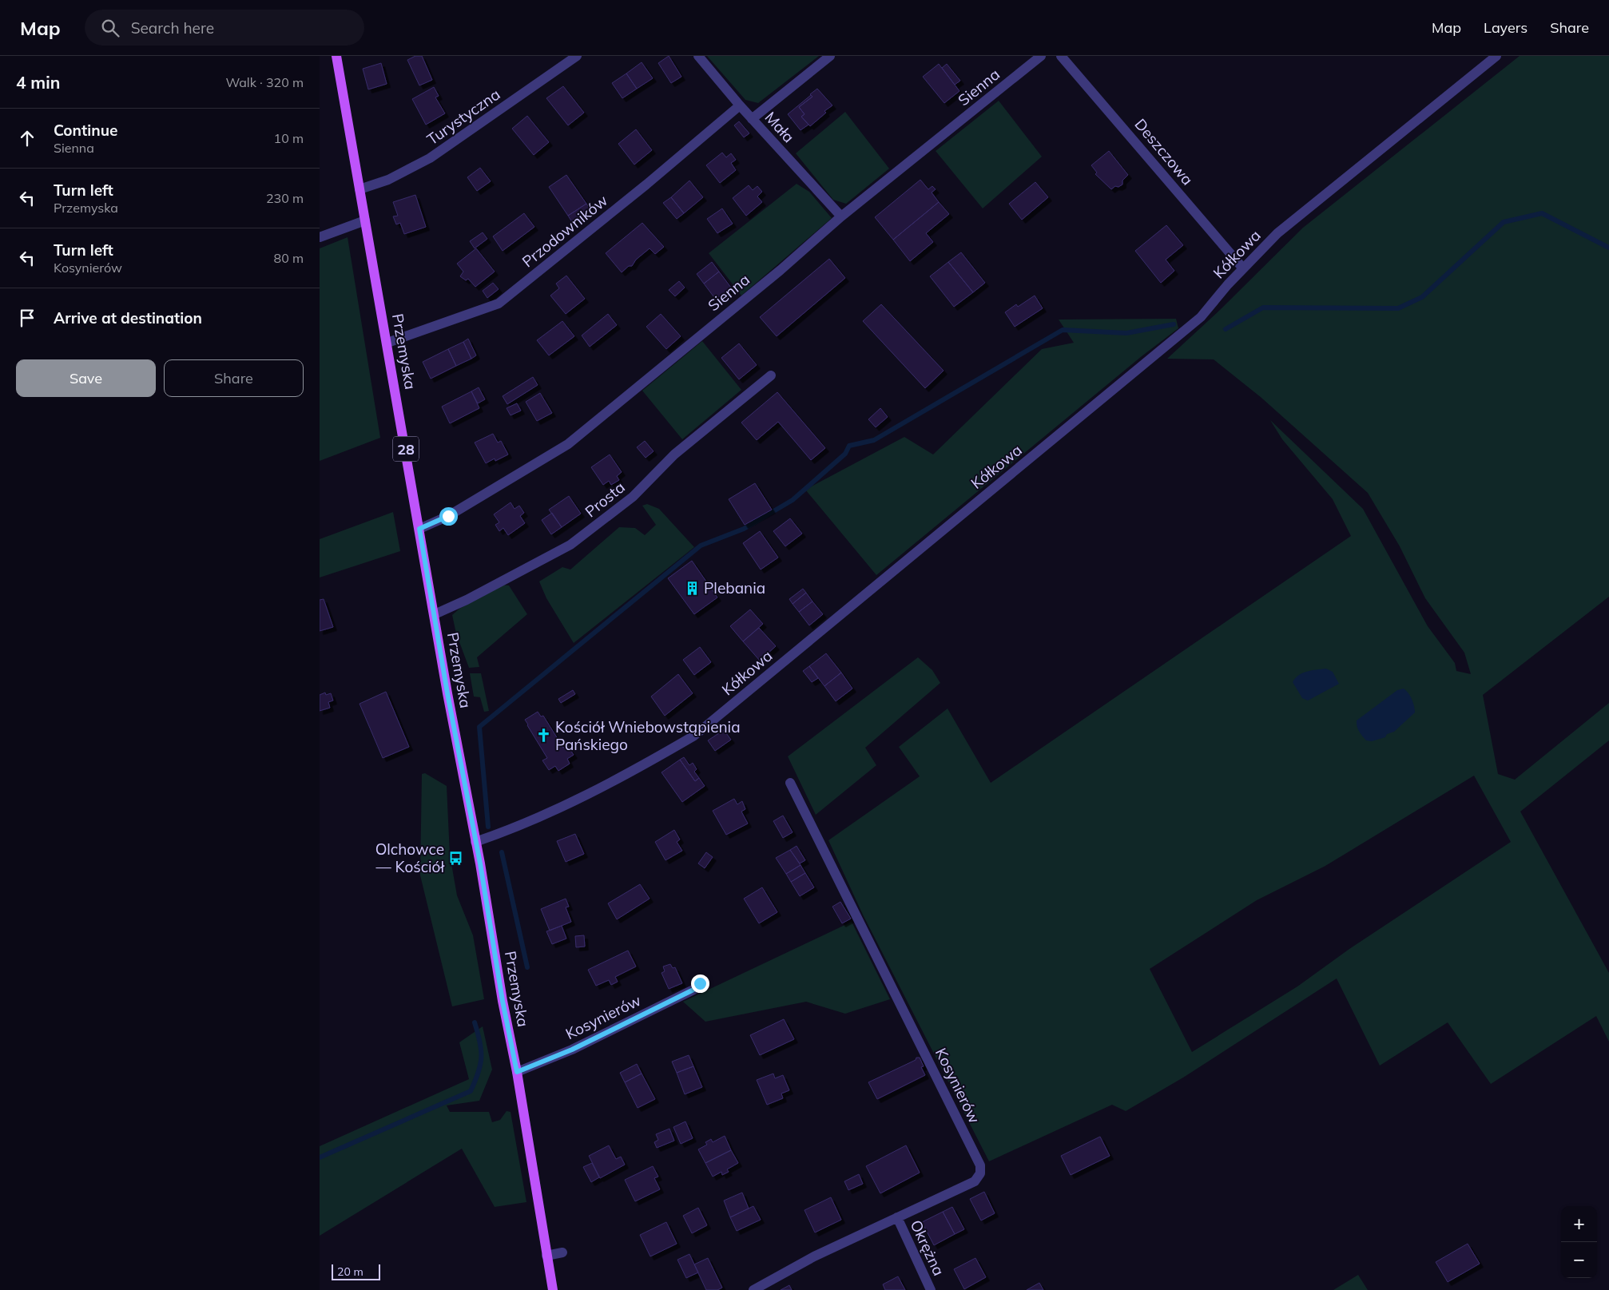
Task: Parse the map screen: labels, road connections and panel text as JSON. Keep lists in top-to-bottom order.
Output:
{
  "streets": {
    "main road": ["Przemyska", "28"],
    "street": [
      "Sienna",
      "Turystyczna",
      "Mała",
      "Deszczowa",
      "Przodowników",
      "Kółkowa",
      "Prosta",
      "Kosynierów",
      "Okrężna"
    ]
  },
  "crossings": [
    ["Sienna", "Mała"],
    ["Sienna", "Przemyska"],
    ["Turystyczna", "Przemyska"],
    ["Mała", "Przodowników"],
    ["Deszczowa", "Kółkowa"],
    ["Przodowników", "Przemyska"],
    ["Kółkowa", "Przemyska"],
    ["Przemyska", "Prosta"],
    ["Przemyska", "Kosynierów"],
    ["Kosynierów", "Okrężna"]
  ],
  "places": {
    "building": ["Plebania"],
    "church": ["Kościół Wniebowstąpienia Pańskiego"],
    "bus stop": ["Olchowce — Kościół"]
  },
  "scale_bar": "20 m",
  "page": {
    "header": "Map",
    "search": "Search here",
    "nav": ["Map", "Layers", "Share"],
    "heading": ["4 min", "Walk · 320 m"],
    "list": [
      ["Continue", "Sienna", "10 m"],
      ["Turn left", "Przemyska", "230 m"],
      ["Turn left", "Kosynierów", "80 m"],
      "Arrive at destination"
    ],
    "buttons": ["Save", "Share"],
    "map_buttons": ["+", "−"],
    "scale": "20 m"
  }
}
